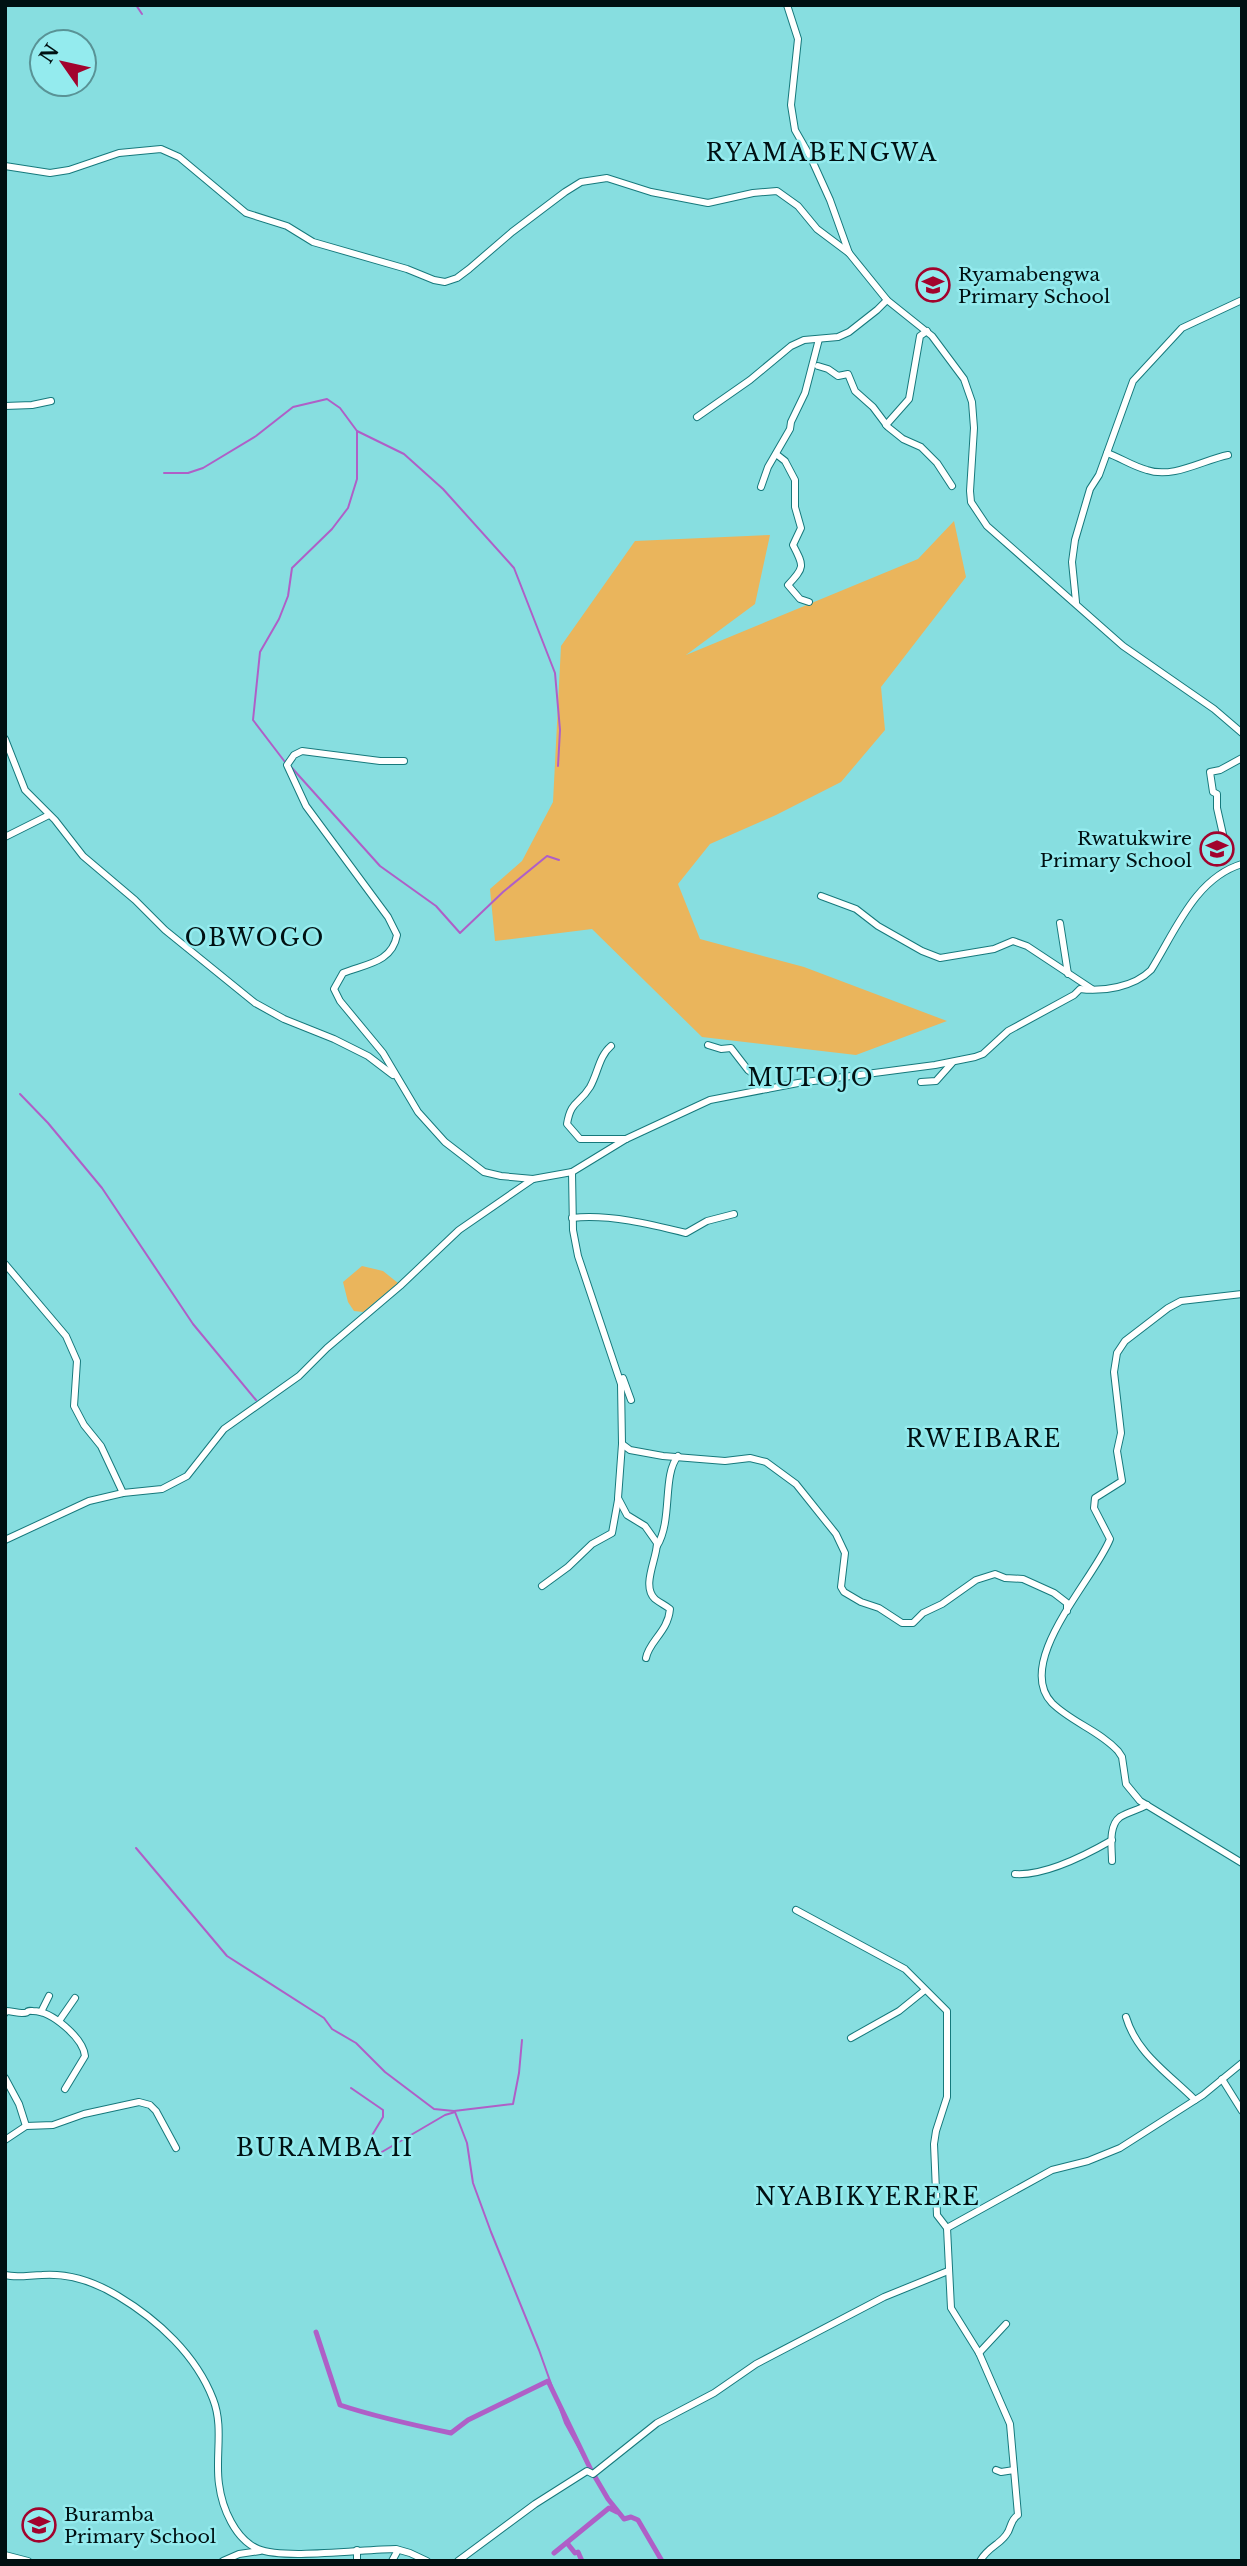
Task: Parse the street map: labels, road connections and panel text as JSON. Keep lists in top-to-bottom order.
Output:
{
  "districts": [
    "RYAMABENGWA",
    "OBWOGO",
    "MUTOJO",
    "RWEIBARE",
    "BURAMBA II",
    "NYABIKYERERE"
  ],
  "places": {
    "school or university": ["Ryamabengwa Primary School", "Rwatukwire Primary School", "Buramba Primary School"]
  },
  "north": "top left"
}
